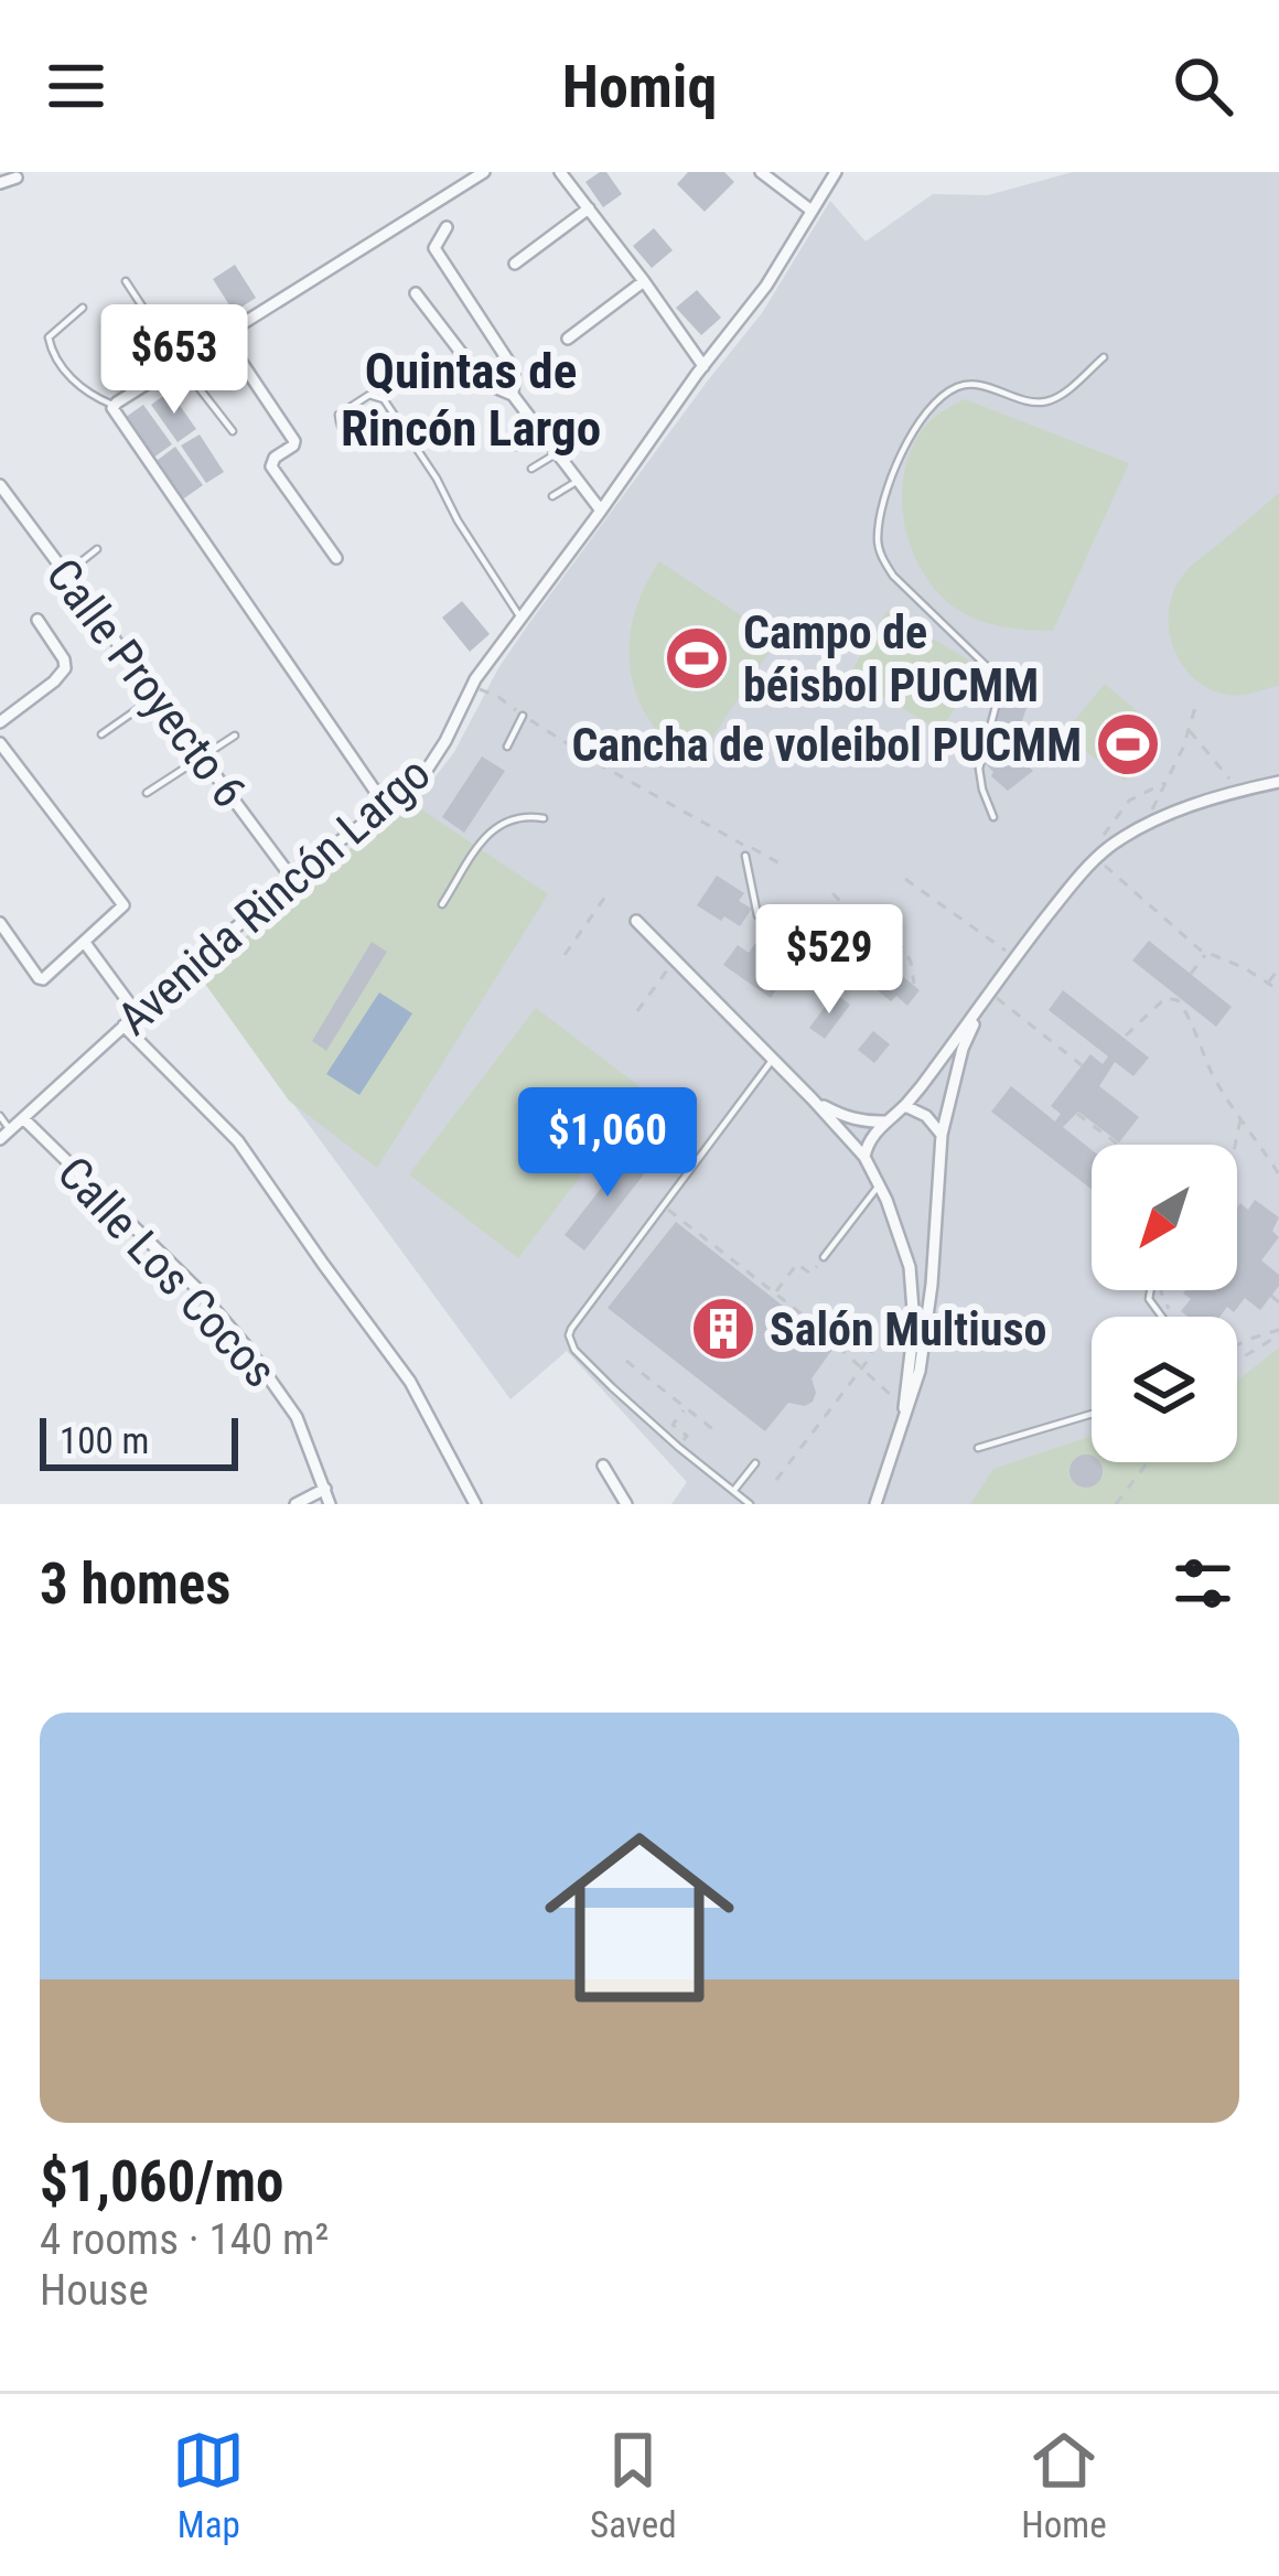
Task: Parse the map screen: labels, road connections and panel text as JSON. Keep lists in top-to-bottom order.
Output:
{
  "streets": {
    "street": ["Calle Proyecto 6", "Avenida Rincón Largo", "Calle Los Cocos"]
  },
  "crossings": [
    ["Calle Proyecto 6", "Avenida Rincón Largo"],
    ["Avenida Rincón Largo", "Calle Los Cocos"]
  ],
  "districts": ["Quintas de Rincón Largo"],
  "places": {
    "sports": ["Campo de béisbol PUCMM", "Cancha de voleibol PUCMM"],
    "building": ["Salón Multiuso"]
  },
  "scale_bar": "100 m",
  "north": "bottom left",
  "page": {
    "header": "Homiq",
    "price": ["$653", "$529", "$1,060"],
    "scale": "100 m",
    "heading": "3 homes",
    "list": [
      {
        "name": "$1,060/mo",
        "note": "4 rooms · 140 m² · House"
      }
    ],
    "tabs": ["Map", "Saved", "Home"]
  }
}
